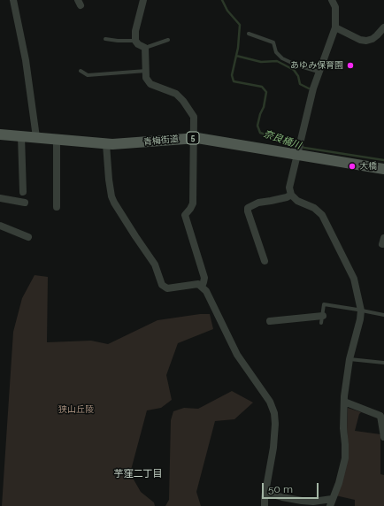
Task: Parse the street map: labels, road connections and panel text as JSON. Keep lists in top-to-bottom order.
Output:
{
  "streets": {
    "main road": ["5", "青梅街道"]
  },
  "districts": ["芋窪二丁目"],
  "water": ["奈良橋川"],
  "parks": ["狭山丘陵"],
  "places": ["あゆみ保育園", "大橋"],
  "scale_bar": "50 m"
}
